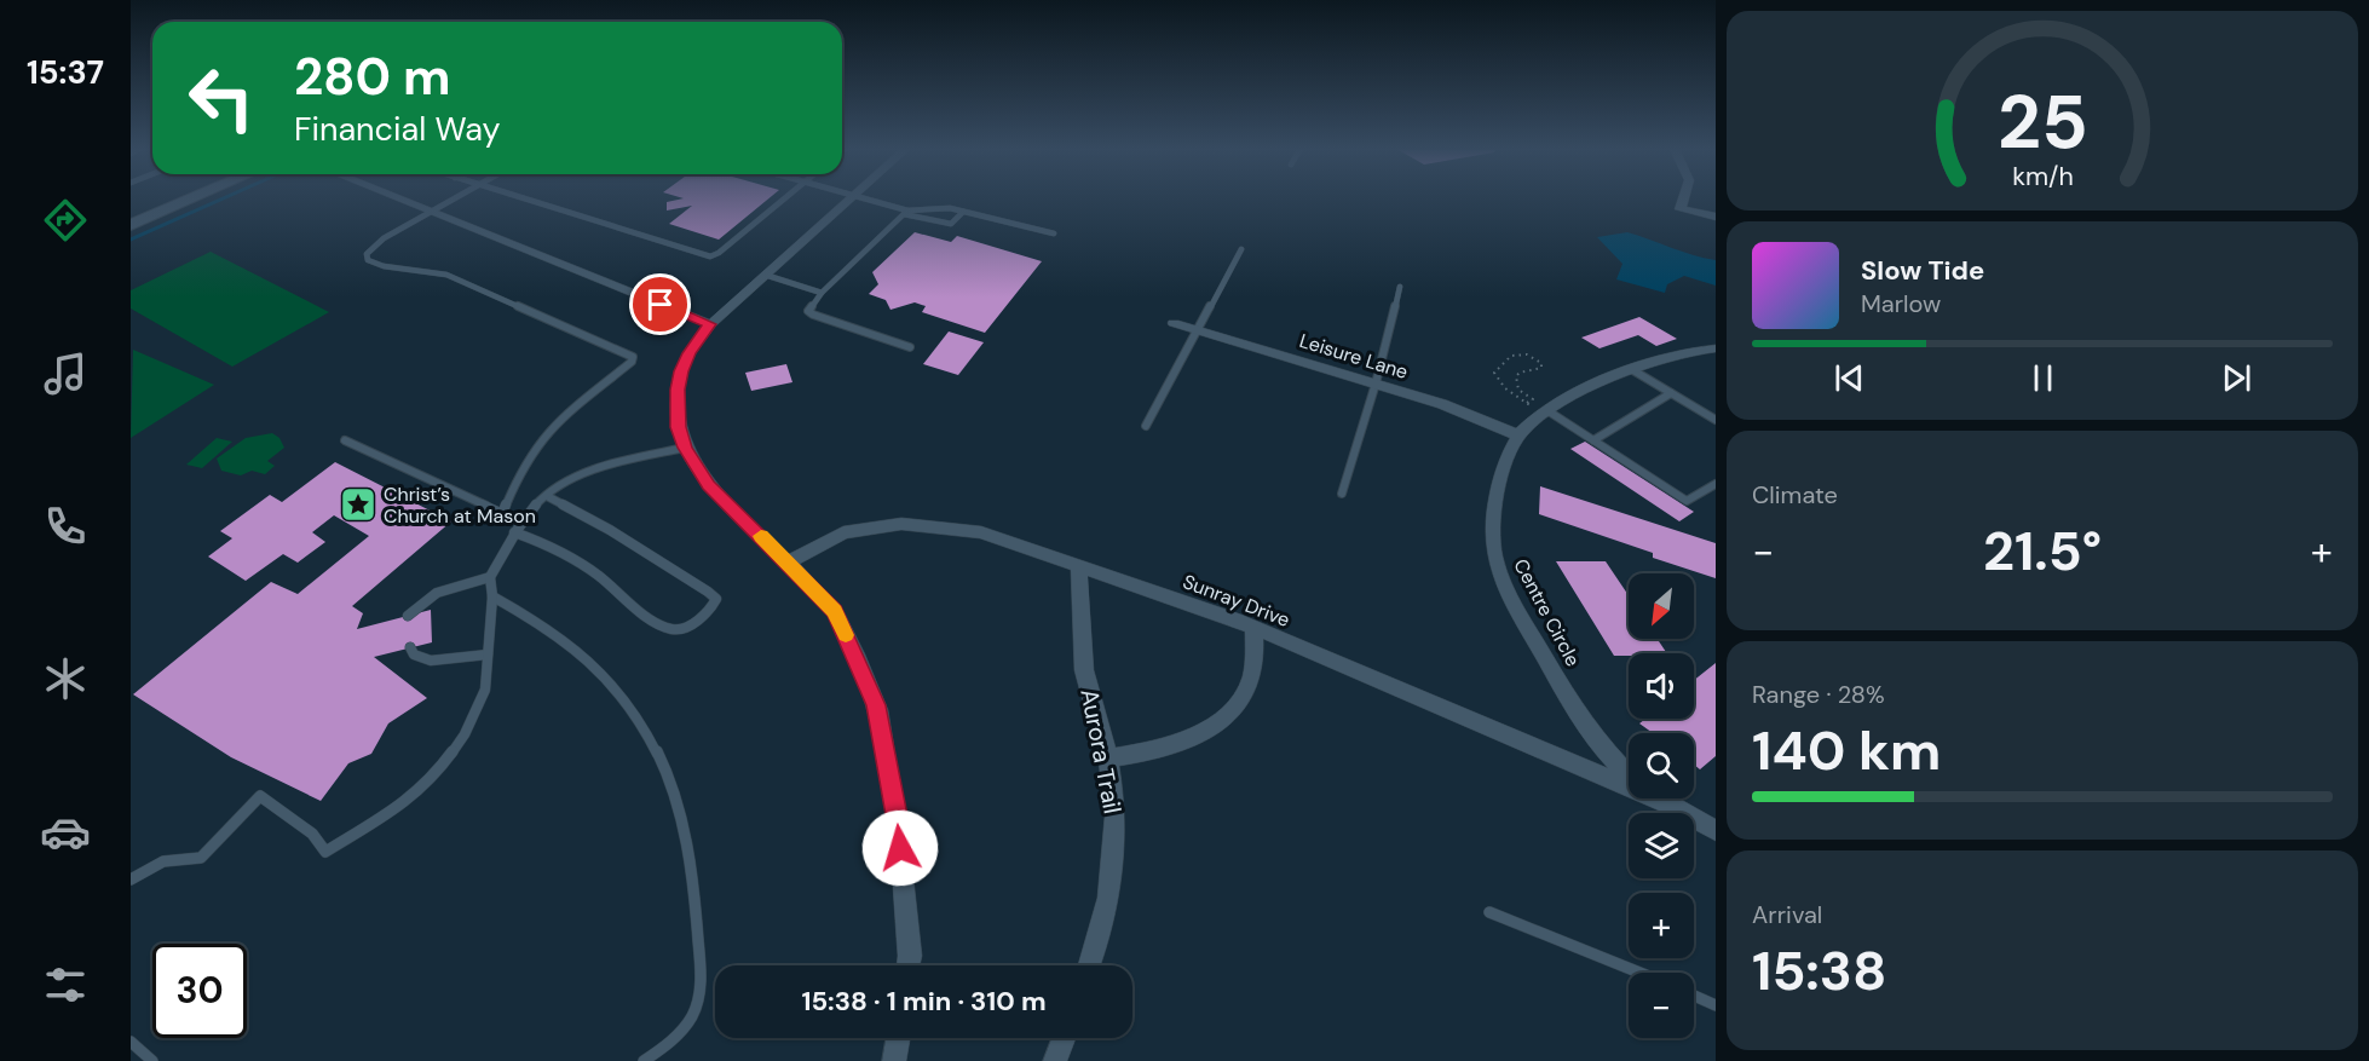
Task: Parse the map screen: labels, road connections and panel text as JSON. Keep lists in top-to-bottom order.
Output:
{
  "streets": {
    "street": [
      "Leisure Lane",
      "Sunray Drive",
      "Centre Circle",
      "Aurora Trail"
    ]
  },
  "crossings": [
    ["Leisure Lane", "Centre Circle"],
    ["Sunray Drive", "Centre Circle"],
    ["Sunray Drive", "Aurora Trail"]
  ],
  "places": {
    "place": ["Christ’s Church at Mason"]
  },
  "north": "bottom left",
  "page": {
    "tabs": "15:37",
    "turn": ["280 m", "Financial Way"],
    "song": ["Slow Tide", "Marlow"],
    "tile": [
      "Climate",
      ["Range · 28%", "140 km"],
      ["Arrival", "15:38"]
    ],
    "heat": ["−", "21.5°", "+"],
    "map_buttons": ["+", "−"],
    "limit": "30",
    "trip": "15:38 · 1 min · 310 m",
    "gauge": ["25", "km/h"]
  }
}
